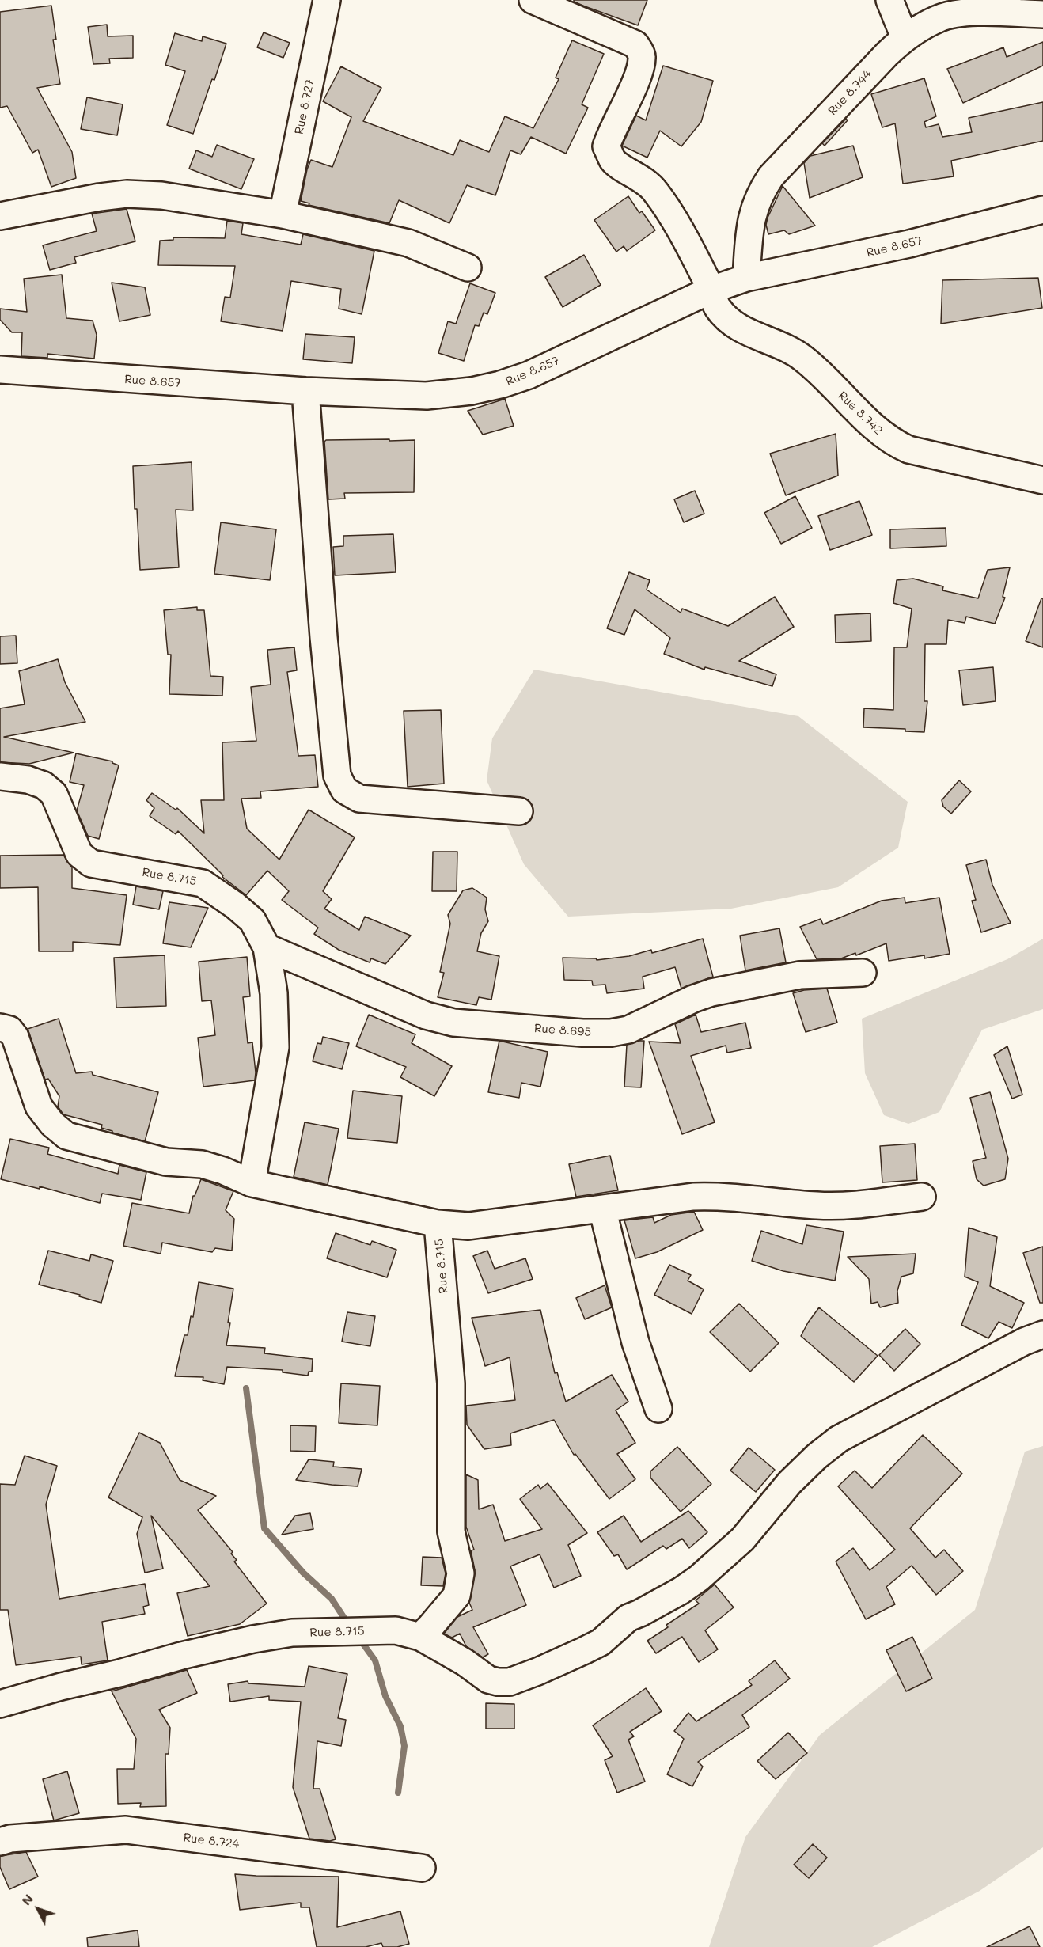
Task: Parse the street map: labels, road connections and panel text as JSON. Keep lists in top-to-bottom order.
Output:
{
  "streets": {
    "street": [
      "Rue 8.744",
      "Rue 8.727",
      "Rue 8.657",
      "Rue 8.742",
      "Rue 8.715",
      "Rue 8.695",
      "Rue 8.724"
    ]
  },
  "crossings": [
    ["Rue 8.744", "Rue 8.657"],
    ["Rue 8.657", "Rue 8.742"],
    ["Rue 8.715", "Rue 8.695"]
  ],
  "north": "top left"
}
